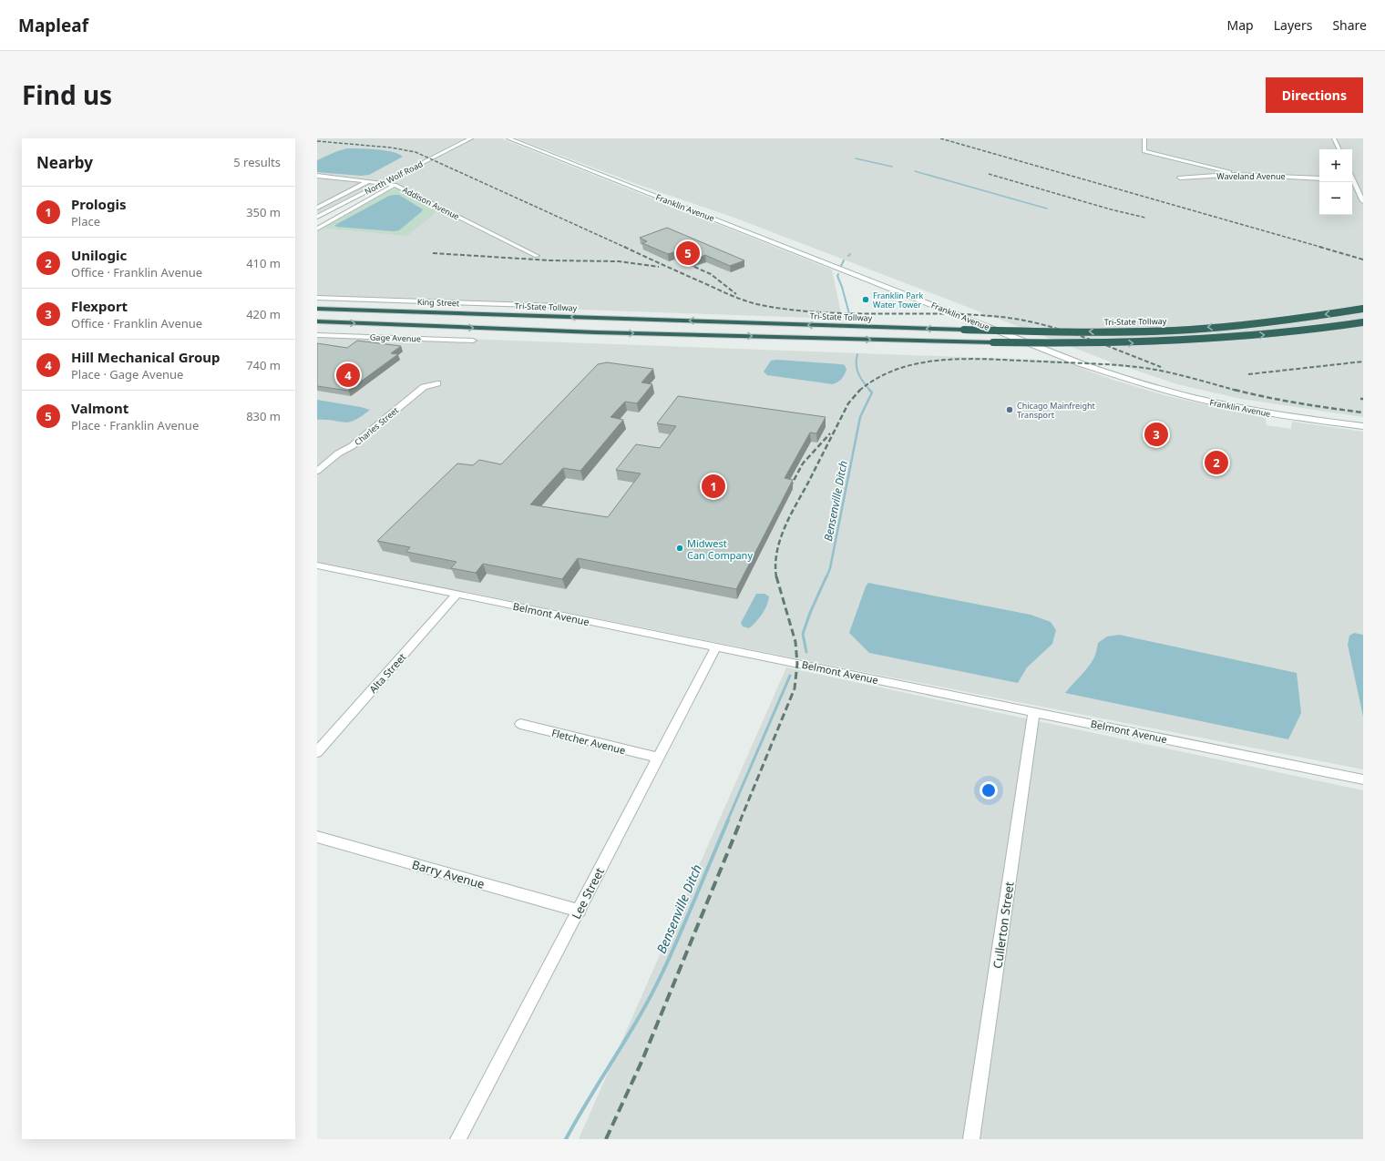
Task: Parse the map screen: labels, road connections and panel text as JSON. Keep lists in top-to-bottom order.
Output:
{
  "streets": {
    "highway": ["Tri-State Tollway"],
    "main road": ["North Wolf Road", "Franklin Avenue"],
    "street": [
      "Waveland Avenue",
      "Addison Avenue",
      "King Street",
      "Gage Avenue",
      "Charles Street",
      "Belmont Avenue",
      "Alta Street",
      "Fletcher Avenue",
      "Barry Avenue",
      "Lee Street",
      "Cullerton Street"
    ]
  },
  "crossings": [
    ["North Wolf Road", "Addison Avenue"],
    ["Belmont Avenue", "Alta Street"],
    ["Belmont Avenue", "Lee Street"],
    ["Belmont Avenue", "Cullerton Street"],
    ["Fletcher Avenue", "Lee Street"],
    ["Barry Avenue", "Lee Street"]
  ],
  "water": ["Bensenville Ditch"],
  "places": ["Franklin Park Water Tower", "Chicago Mainfreight Transport", "Midwest Can Company"],
  "page": {
    "header": "Mapleaf",
    "nav": ["Map", "Layers", "Share"],
    "title": "Find us",
    "buttons": "Directions",
    "heading": ["Nearby", "5 results"],
    "map_buttons": ["+", "−"],
    "list": [
      {
        "mark": "1",
        "name": "Prologis",
        "note": "Place",
        "value": "350 m"
      },
      {
        "mark": "2",
        "name": "Unilogic",
        "note": "Office · Franklin Avenue",
        "value": "410 m"
      },
      {
        "mark": "3",
        "name": "Flexport",
        "note": "Office · Franklin Avenue",
        "value": "420 m"
      },
      {
        "mark": "4",
        "name": "Hill Mechanical Group",
        "note": "Place · Gage Avenue",
        "value": "740 m"
      },
      {
        "mark": "5",
        "name": "Valmont",
        "note": "Place · Franklin Avenue",
        "value": "830 m"
      }
    ],
    "pins": [
      "5",
      "4",
      "3",
      "2",
      "1"
    ]
  }
}
